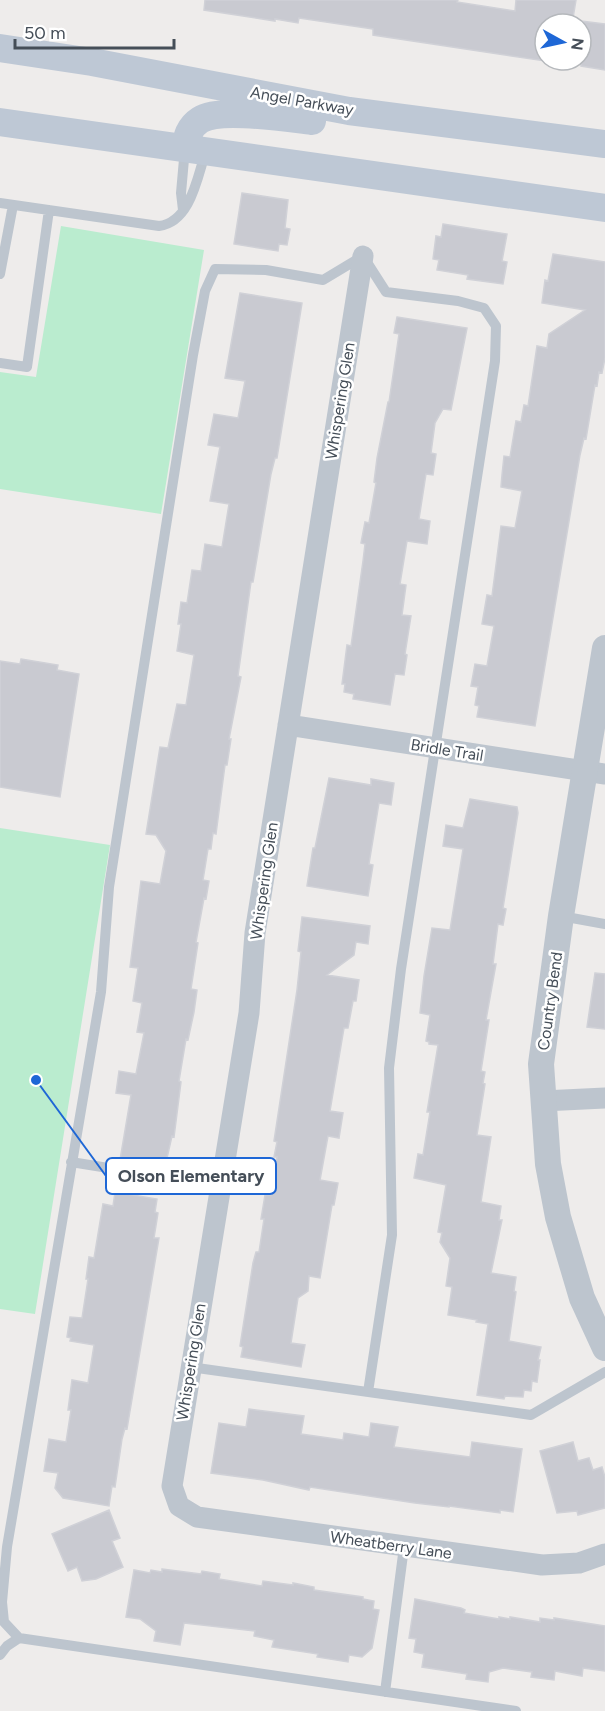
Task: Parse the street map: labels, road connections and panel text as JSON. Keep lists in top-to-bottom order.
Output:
{
  "streets": {
    "main road": ["Angel Parkway"],
    "street": [
      "Whispering Glen",
      "Bridle Trail",
      "Country Bend",
      "Wheatberry Lane"
    ]
  },
  "crossings": [
    ["Whispering Glen", "Bridle Trail"],
    ["Whispering Glen", "Wheatberry Lane"],
    ["Bridle Trail", "Country Bend"]
  ],
  "places": ["Olson Elementary"],
  "scale_bar": "50 m",
  "north": "right"
}
